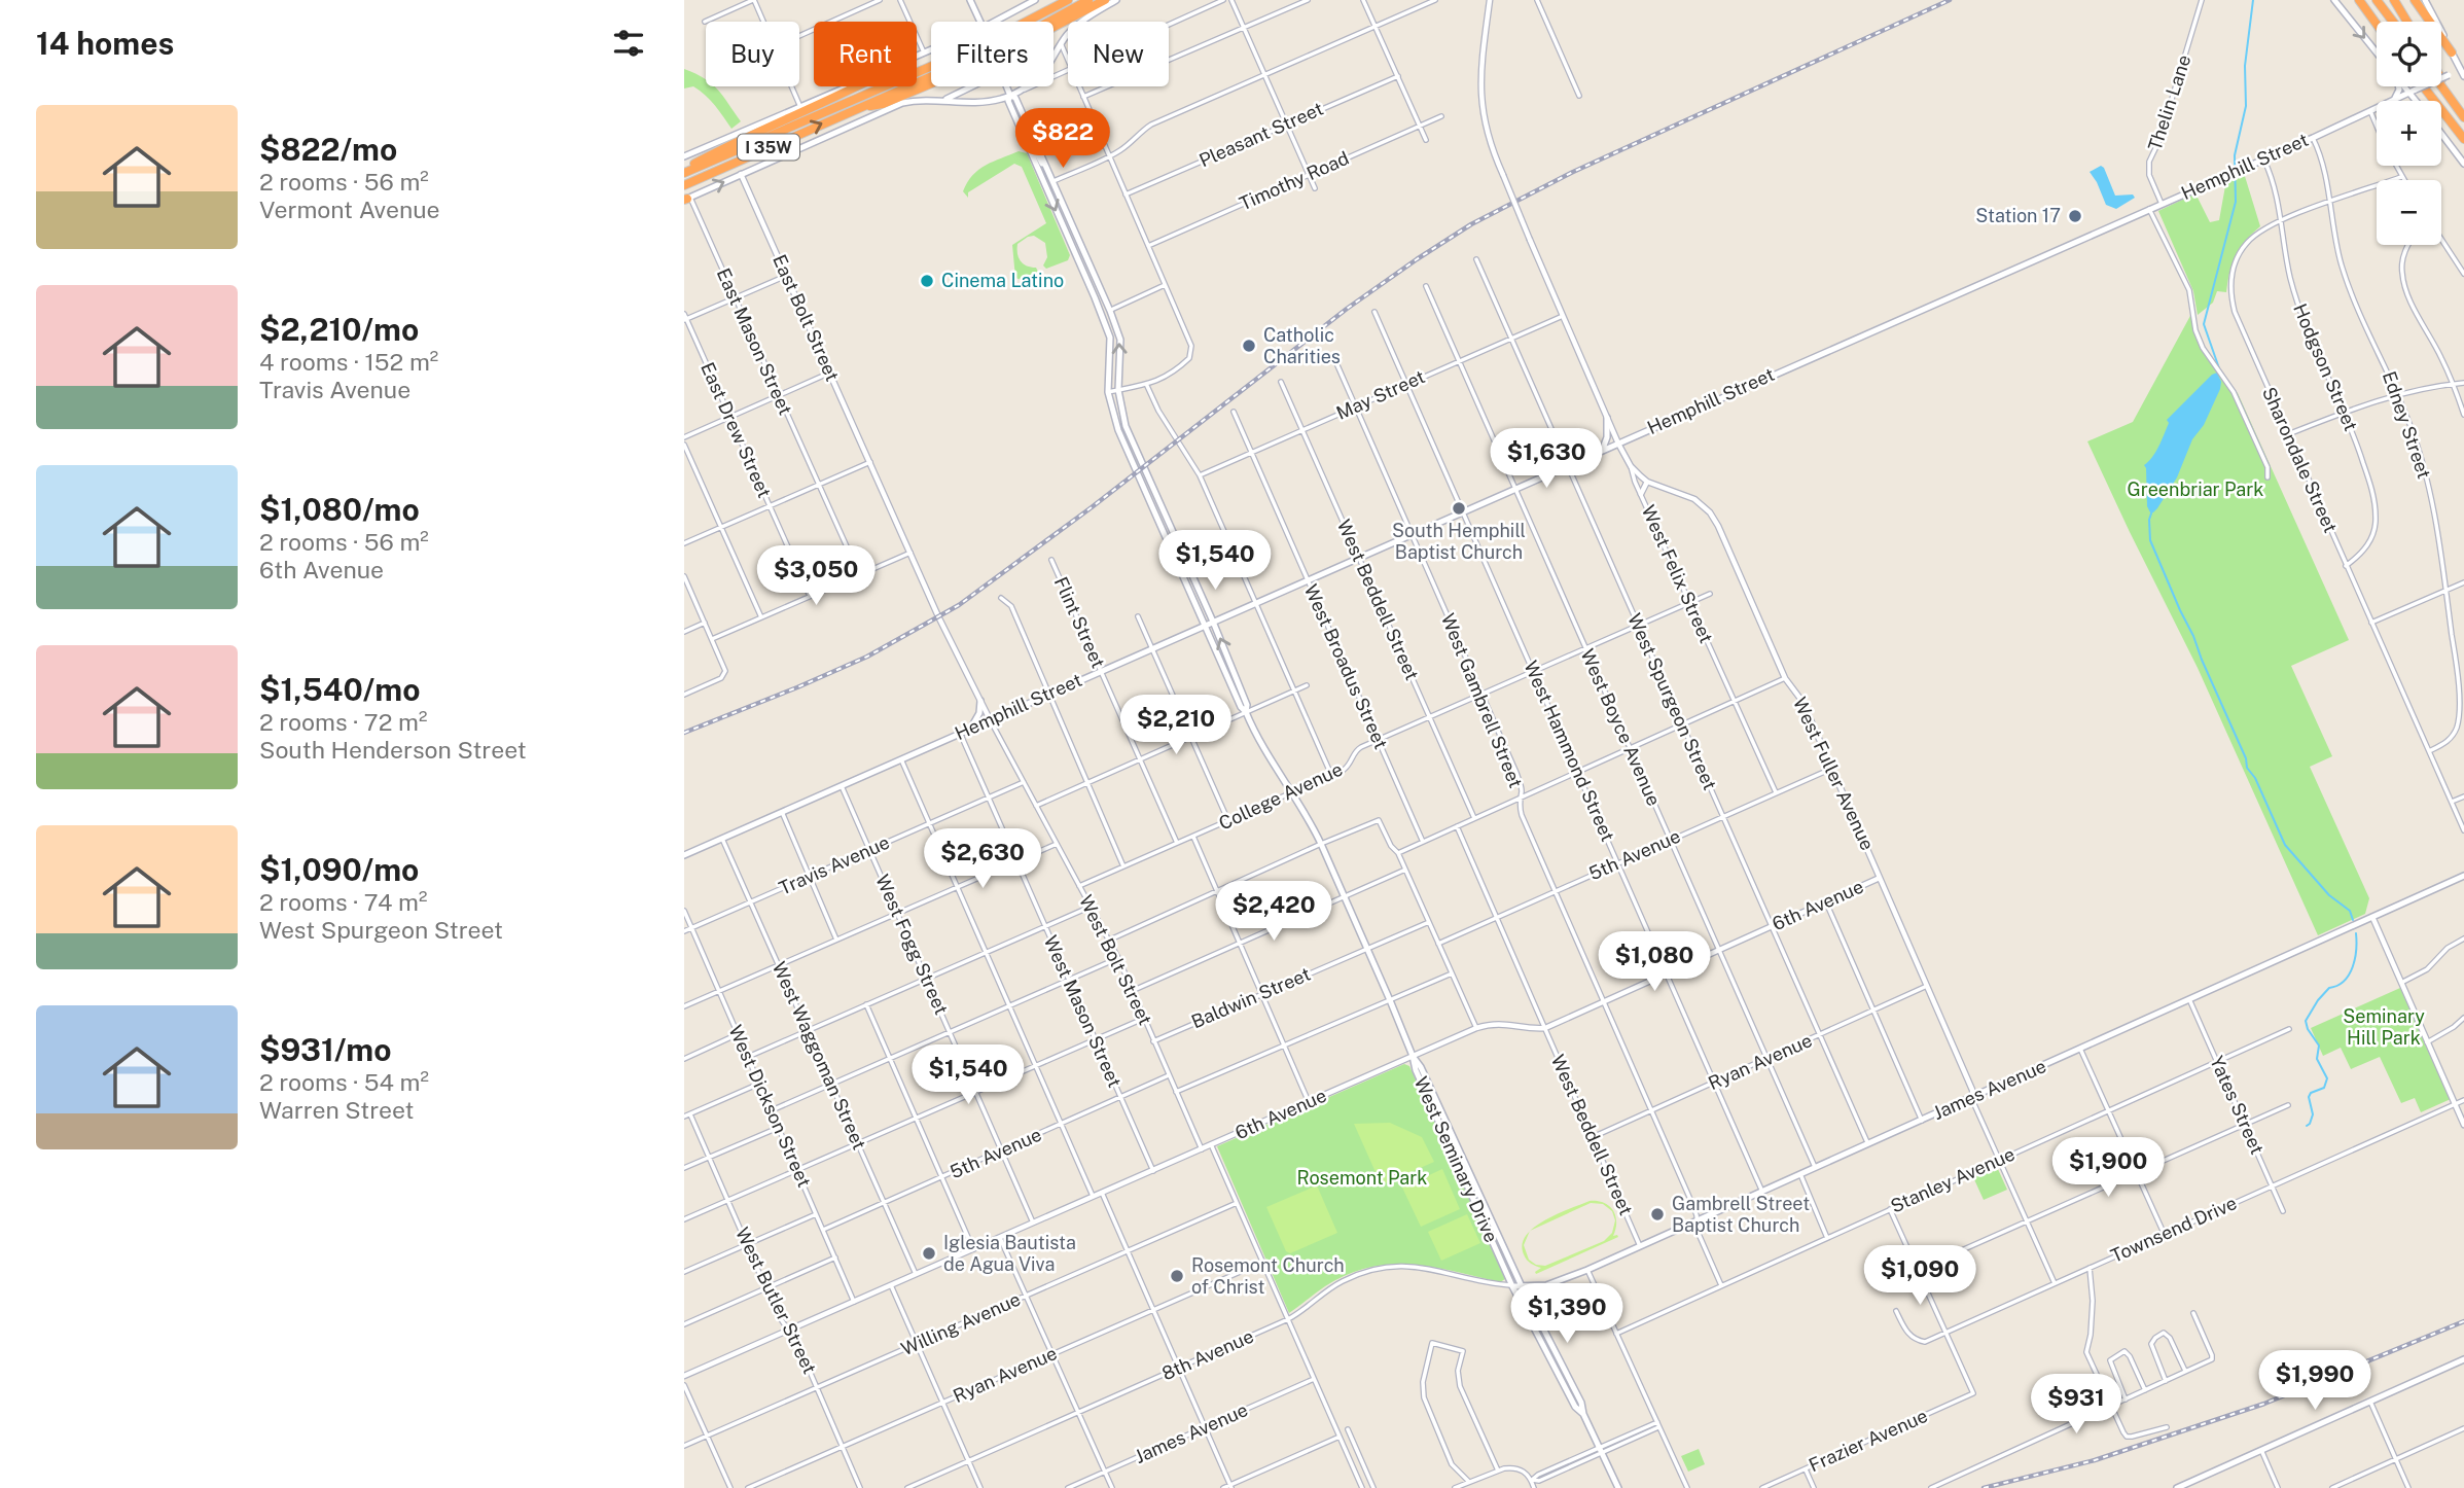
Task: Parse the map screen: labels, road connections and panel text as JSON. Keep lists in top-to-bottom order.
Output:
{
  "streets": {
    "highway": ["I 35W"],
    "main road": ["Hemphill Street", "James Avenue", "West Seminary Drive"],
    "street": [
      "Thelin Lane",
      "Pleasant Street",
      "Timothy Road",
      "East Bolt Street",
      "East Mason Street",
      "Hodgson Street",
      "May Street",
      "Edney Street",
      "East Drew Street",
      "Sharondale Street",
      "West Felix Street",
      "West Beddell Street",
      "Flint Street",
      "West Broadus Street",
      "West Gambrell Street",
      "West Spurgeon Street",
      "West Boyce Avenue",
      "West Hammond Street",
      "West Fuller Avenue",
      "College Avenue",
      "5th Avenue",
      "Travis Avenue",
      "6th Avenue",
      "West Fogg Street",
      "West Bolt Street",
      "Baldwin Street",
      "West Mason Street",
      "West Waggoman Street",
      "Ryan Avenue",
      "Yates Street",
      "West Dickson Street",
      "Stanley Avenue",
      "Townsend Drive",
      "West Butler Street",
      "Willing Avenue",
      "8th Avenue",
      "Frazier Avenue"
    ]
  },
  "crossings": [
    ["Thelin Lane", "Hemphill Street"],
    ["Hemphill Street", "Hodgson Street"],
    ["Hemphill Street", "Edney Street"],
    ["Hemphill Street", "West Felix Street"],
    ["Hemphill Street", "West Beddell Street"],
    ["Hemphill Street", "Flint Street"],
    ["Hemphill Street", "West Broadus Street"],
    ["Hemphill Street", "West Gambrell Street"],
    ["Hemphill Street", "West Spurgeon Street"],
    ["Hemphill Street", "West Boyce Avenue"],
    ["Hemphill Street", "West Hammond Street"],
    ["Hemphill Street", "West Fogg Street"],
    ["Hemphill Street", "West Bolt Street"],
    ["Hemphill Street", "West Mason Street"],
    ["Hemphill Street", "West Waggoman Street"],
    ["Hemphill Street", "West Seminary Drive"],
    ["East Bolt Street", "West Bolt Street"],
    ["Hodgson Street", "Sharondale Street"],
    ["May Street", "West Felix Street"],
    ["May Street", "West Beddell Street"],
    ["May Street", "West Broadus Street"],
    ["May Street", "West Gambrell Street"],
    ["May Street", "West Spurgeon Street"],
    ["May Street", "West Boyce Avenue"],
    ["May Street", "West Hammond Street"],
    ["Edney Street", "Sharondale Street"],
    ["West Felix Street", "West Fuller Avenue"],
    ["West Felix Street", "College Avenue"],
    ["West Felix Street", "5th Avenue"],
    ["West Beddell Street", "College Avenue"],
    ["West Beddell Street", "5th Avenue"],
    ["West Beddell Street", "6th Avenue"],
    ["West Beddell Street", "Ryan Avenue"],
    ["West Beddell Street", "James Avenue"],
    ["Flint Street", "College Avenue"],
    ["West Broadus Street", "College Avenue"],
    ["West Gambrell Street", "College Avenue"],
    ["West Gambrell Street", "5th Avenue"],
    ["West Gambrell Street", "6th Avenue"],
    ["West Gambrell Street", "Ryan Avenue"],
    ["West Gambrell Street", "James Avenue"],
    ["West Gambrell Street", "Stanley Avenue"],
    ["West Spurgeon Street", "College Avenue"],
    ["West Spurgeon Street", "5th Avenue"],
    ["West Spurgeon Street", "6th Avenue"],
    ["West Spurgeon Street", "Ryan Avenue"],
    ["West Spurgeon Street", "James Avenue"],
    ["West Boyce Avenue", "College Avenue"],
    ["West Boyce Avenue", "5th Avenue"],
    ["West Boyce Avenue", "6th Avenue"],
    ["West Boyce Avenue", "Ryan Avenue"],
    ["West Boyce Avenue", "James Avenue"],
    ["West Hammond Street", "College Avenue"],
    ["West Hammond Street", "5th Avenue"],
    ["West Hammond Street", "6th Avenue"],
    ["West Hammond Street", "Ryan Avenue"],
    ["West Hammond Street", "James Avenue"],
    ["West Fuller Avenue", "5th Avenue"],
    ["West Fuller Avenue", "6th Avenue"],
    ["West Fuller Avenue", "Ryan Avenue"],
    ["West Fuller Avenue", "James Avenue"],
    ["West Fuller Avenue", "Stanley Avenue"],
    ["West Fuller Avenue", "Townsend Drive"],
    ["College Avenue", "West Bolt Street"],
    ["College Avenue", "West Seminary Drive"],
    ["5th Avenue", "West Fogg Street"],
    ["5th Avenue", "West Bolt Street"],
    ["5th Avenue", "West Mason Street"],
    ["5th Avenue", "West Waggoman Street"],
    ["5th Avenue", "West Dickson Street"],
    ["Travis Avenue", "West Fogg Street"],
    ["Travis Avenue", "West Bolt Street"],
    ["Travis Avenue", "West Mason Street"],
    ["Travis Avenue", "West Waggoman Street"],
    ["Travis Avenue", "West Dickson Street"],
    ["6th Avenue", "West Fogg Street"],
    ["6th Avenue", "West Bolt Street"],
    ["6th Avenue", "West Mason Street"],
    ["6th Avenue", "West Waggoman Street"],
    ["6th Avenue", "West Dickson Street"],
    ["6th Avenue", "West Seminary Drive"],
    ["6th Avenue", "West Butler Street"],
    ["West Bolt Street", "Baldwin Street"],
    ["Baldwin Street", "West Seminary Drive"],
    ["Ryan Avenue", "West Butler Street"],
    ["James Avenue", "Yates Street"],
    ["James Avenue", "West Seminary Drive"],
    ["James Avenue", "8th Avenue"],
    ["Yates Street", "Stanley Avenue"],
    ["Yates Street", "Townsend Drive"],
    ["West Seminary Drive", "8th Avenue"],
    ["Townsend Drive", "Frazier Avenue"],
    ["West Butler Street", "Willing Avenue"]
  ],
  "parks": ["Greenbriar Park", "Seminary Hill Park", "Rosemont Park"],
  "places": [
    "Station 17",
    "Cinema Latino",
    "Catholic Charities",
    "South Hemphill Baptist Church",
    "Gambrell Street Baptist Church",
    "Iglesia Bautista de Agua Viva",
    "Rosemont Church of Christ"
  ],
  "page": {
    "heading": "14 homes",
    "map_buttons": ["+", "−"],
    "chip": [
      "Buy",
      "Rent",
      "Filters",
      "New"
    ],
    "list": [
      {
        "name": "$822/mo",
        "note": "2 rooms · 56 m² · Vermont Avenue"
      },
      {
        "name": "$2,210/mo",
        "note": "4 rooms · 152 m² · Travis Avenue"
      },
      {
        "name": "$1,080/mo",
        "note": "2 rooms · 56 m² · 6th Avenue"
      },
      {
        "name": "$1,540/mo",
        "note": "2 rooms · 72 m² · South Henderson Street"
      },
      {
        "name": "$1,090/mo",
        "note": "2 rooms · 74 m² · West Spurgeon Street"
      },
      {
        "name": "$931/mo",
        "note": "2 rooms · 54 m² · Warren Street"
      }
    ],
    "price": [
      "$822",
      "$1,630",
      "$1,540",
      "$3,050",
      "$2,210",
      "$2,630",
      "$2,420",
      "$1,080",
      "$1,540",
      "$1,900",
      "$1,090",
      "$1,390",
      "$1,990",
      "$931"
    ]
  }
}
